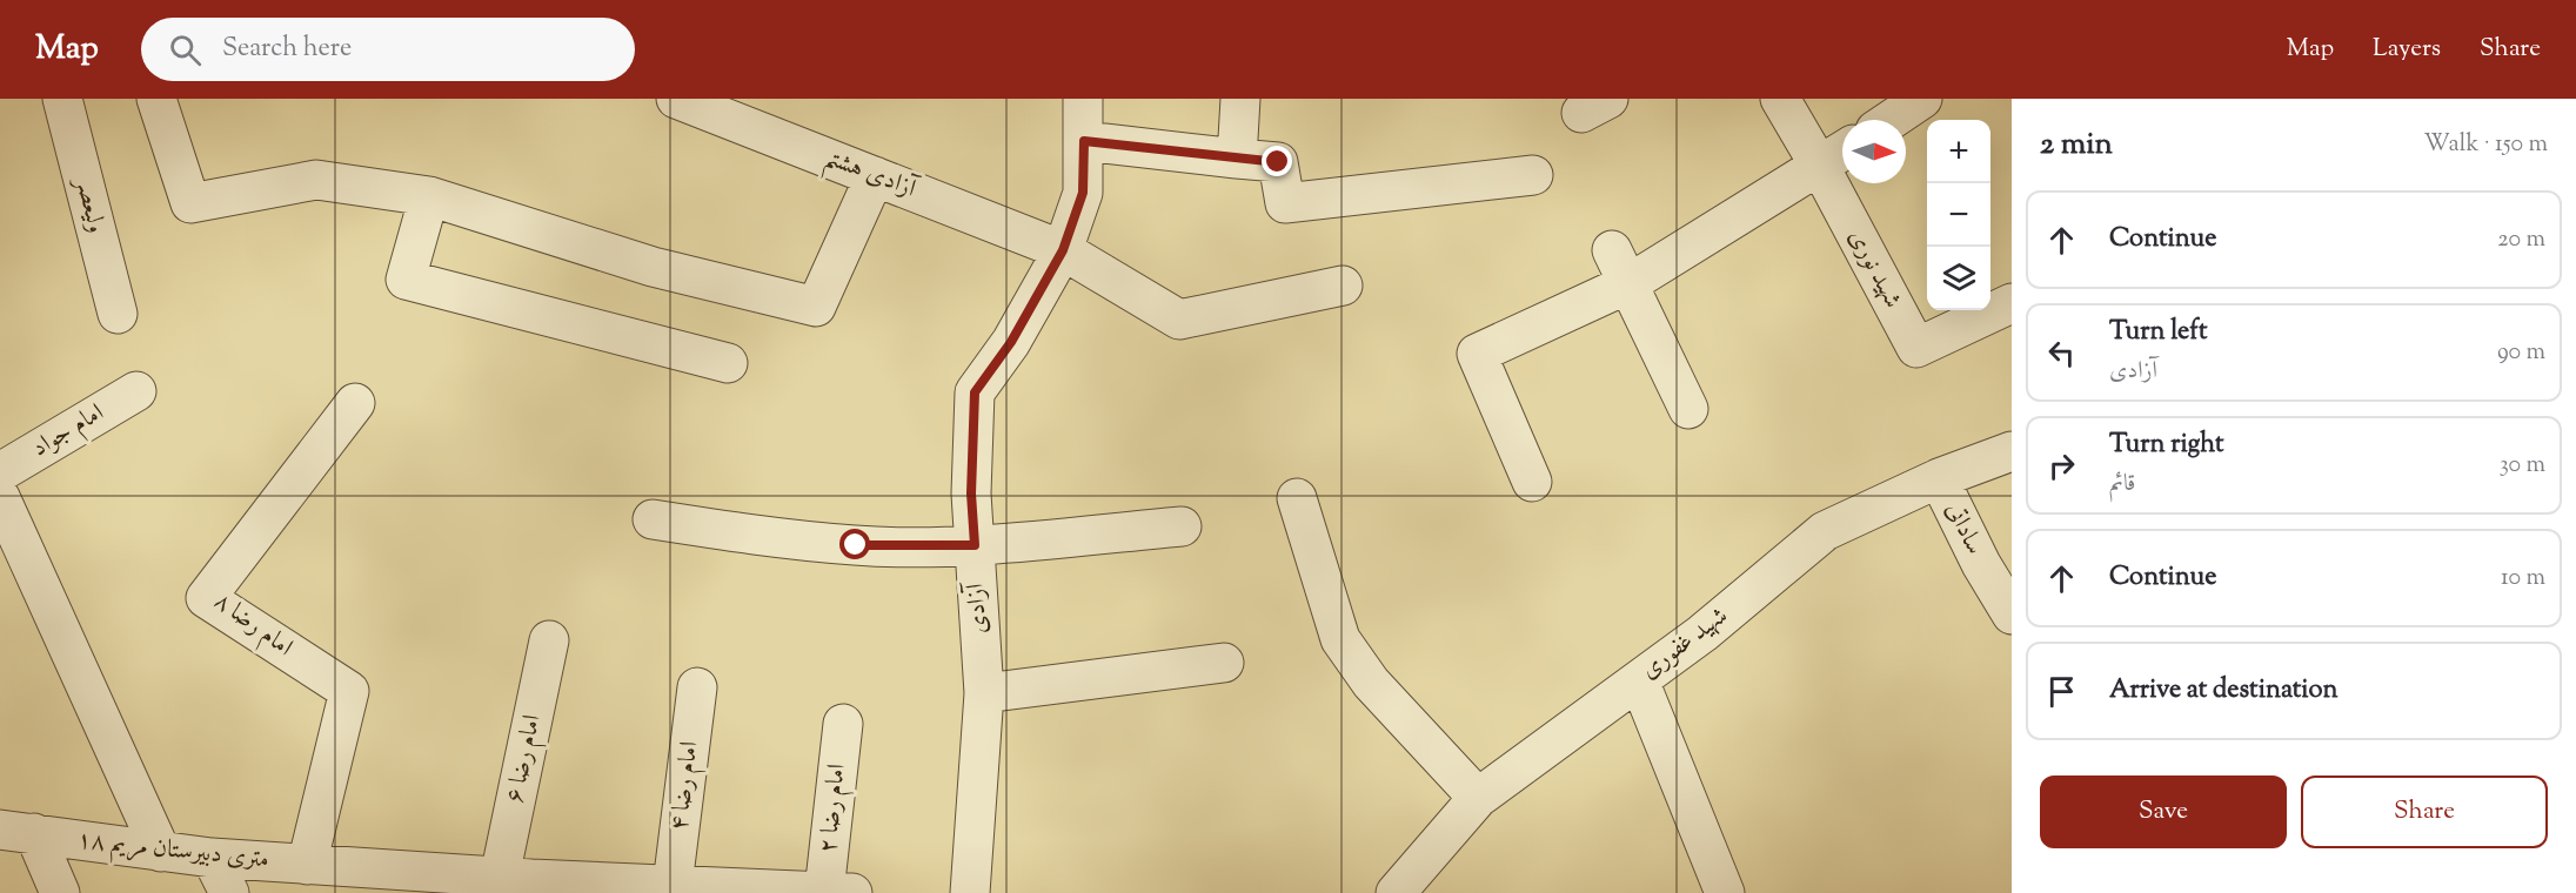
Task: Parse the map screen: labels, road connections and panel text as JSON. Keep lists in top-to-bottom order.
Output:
{
  "streets": {
    "street": [
      "آزادی هشتم",
      "ولیعصر",
      "شهید نوری",
      "امام جواد",
      "ساداتی",
      "آزادی",
      "امام رضا ۸",
      "شهید غفوری",
      "امام رضا ۶",
      "امام رضا ۴",
      "امام رضا ۲",
      "۱۸ متری دبیرستان مریم"
    ]
  },
  "crossings": [
    ["آزادی هشتم", "آزادی"],
    ["ساداتی", "شهید غفوری"],
    ["امام رضا ۸", "۱۸ متری دبیرستان مریم"],
    ["امام رضا ۶", "۱۸ متری دبیرستان مریم"],
    ["امام رضا ۴", "۱۸ متری دبیرستان مریم"],
    ["امام رضا ۲", "۱۸ متری دبیرستان مریم"]
  ],
  "north": "right",
  "page": {
    "header": "Map",
    "search": "Search here",
    "nav": ["Map", "Layers", "Share"],
    "heading": ["2 min", "Walk · 150 m"],
    "map_buttons": ["+", "−"],
    "list": [
      ["Continue", "20 m"],
      ["Turn left", "آزادی", "90 m"],
      ["Turn right", "قائم", "30 m"],
      ["Continue", "10 m"],
      "Arrive at destination"
    ],
    "buttons": ["Save", "Share"]
  }
}
